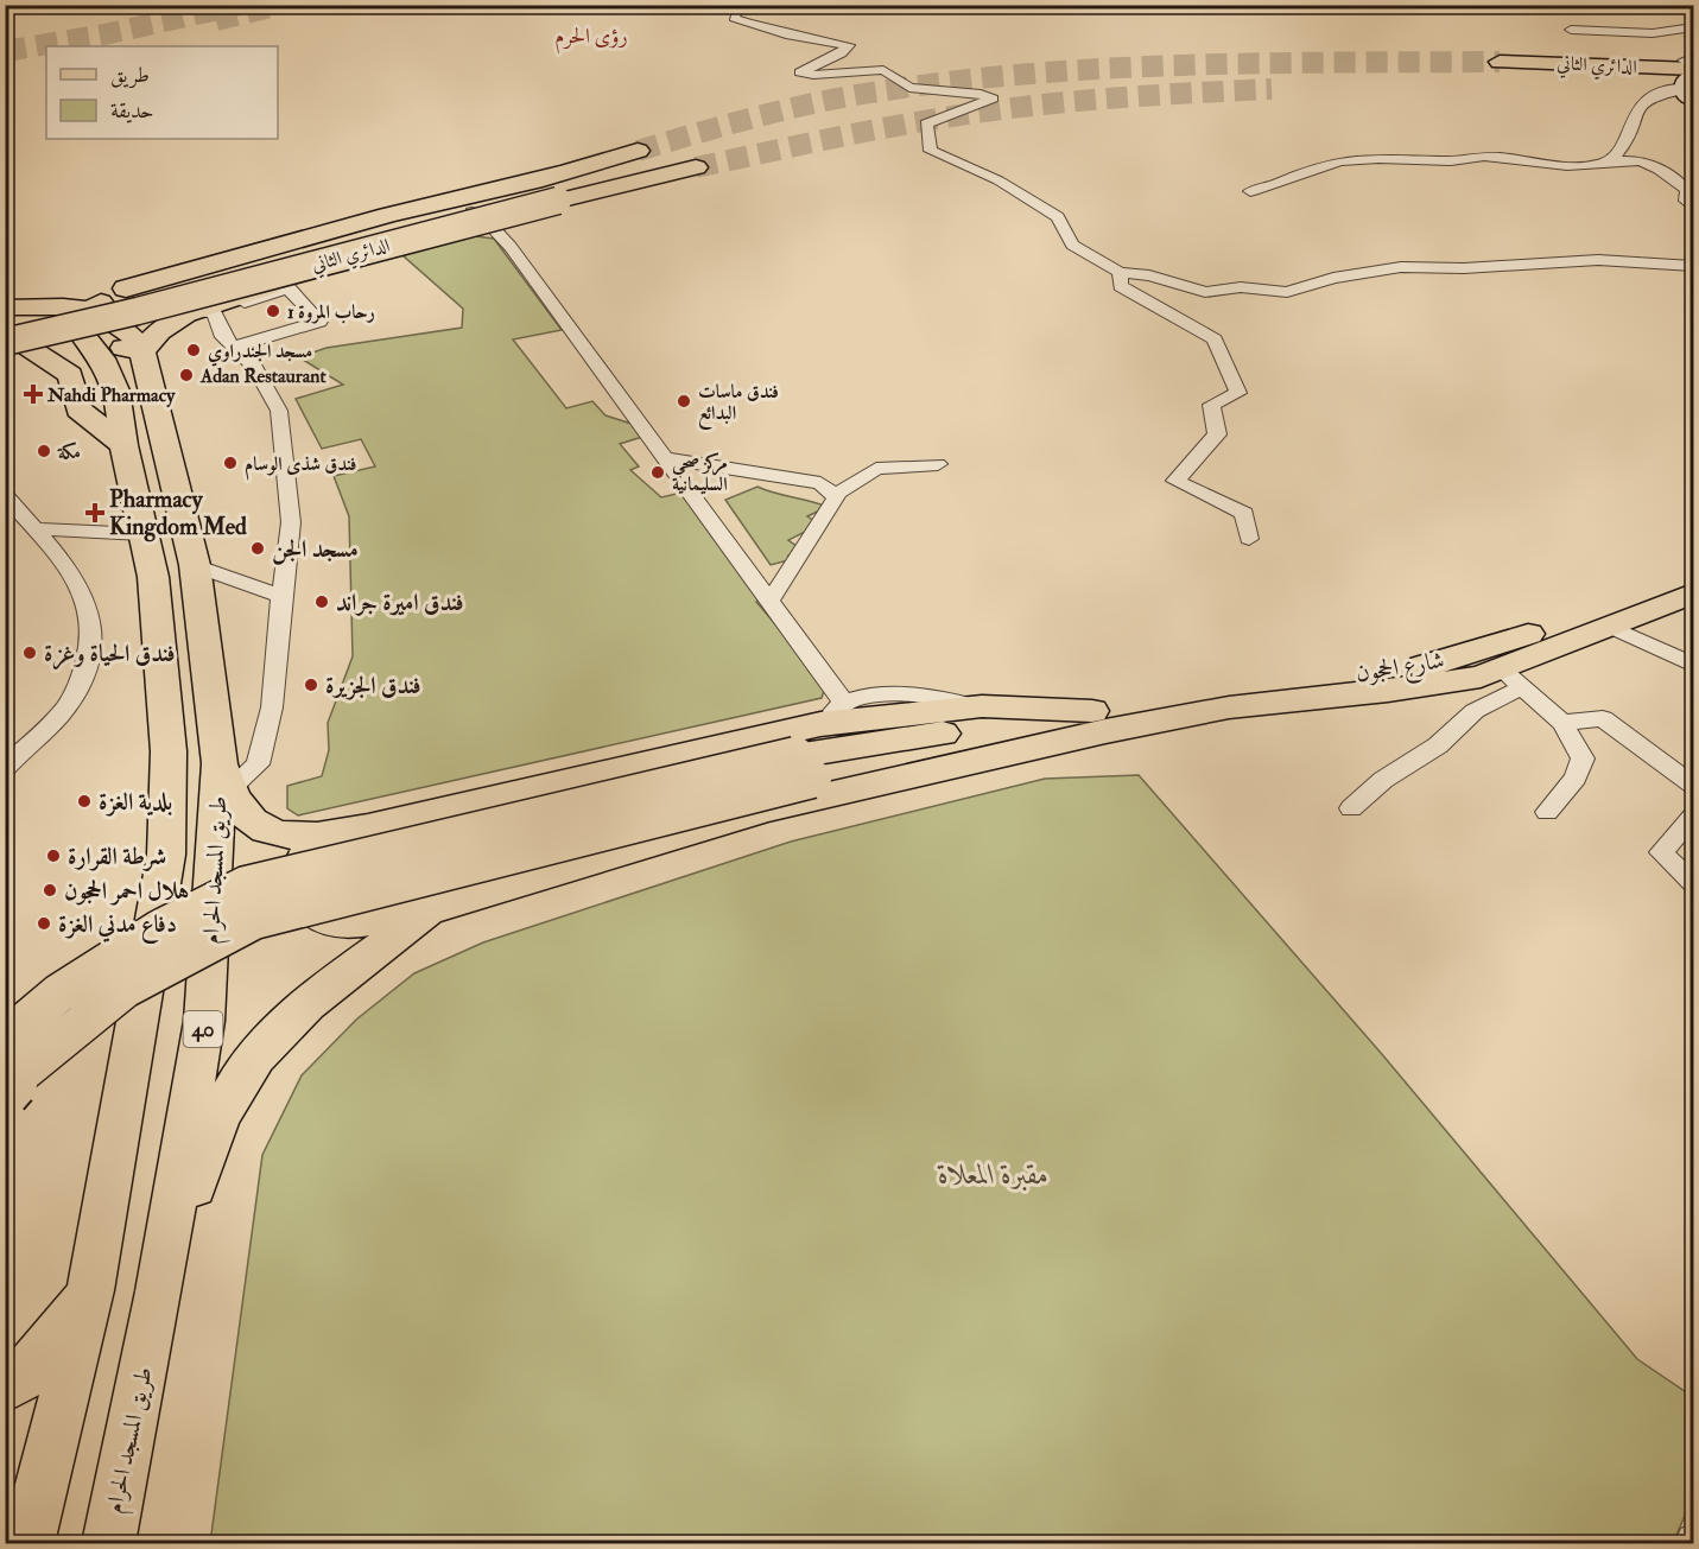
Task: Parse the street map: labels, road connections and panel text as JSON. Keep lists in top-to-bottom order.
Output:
{
  "streets": {
    "highway": ["الدائري الثاني"],
    "main road": ["شارع الحجون", "طريق المسجد الحرام", "40"]
  },
  "districts": ["رؤى الحرم"],
  "parks": ["مقبرة المعلاة"],
  "places": {
    "other": [
      "رحاب المروة 1",
      "مسجد الجندراوي",
      "Adan Restaurant",
      "فندق ماسات البدائع",
      "مكة",
      "فندق شذى الوسام",
      "مركز صحي السليمانية",
      "مسجد الجن",
      "فندق اميرة جراند",
      "فندق الحياة وغزة",
      "فندق الجزيرة",
      "بلدية الغزة",
      "شرطة القرارة",
      "هلال احمر الحجون",
      "دفاع مدني الغزة"
    ],
    "health": ["Nahdi Pharmacy", "Pharmacy Kingdom Med"]
  },
  "legend": ["طريق", "حديقة"]
}
